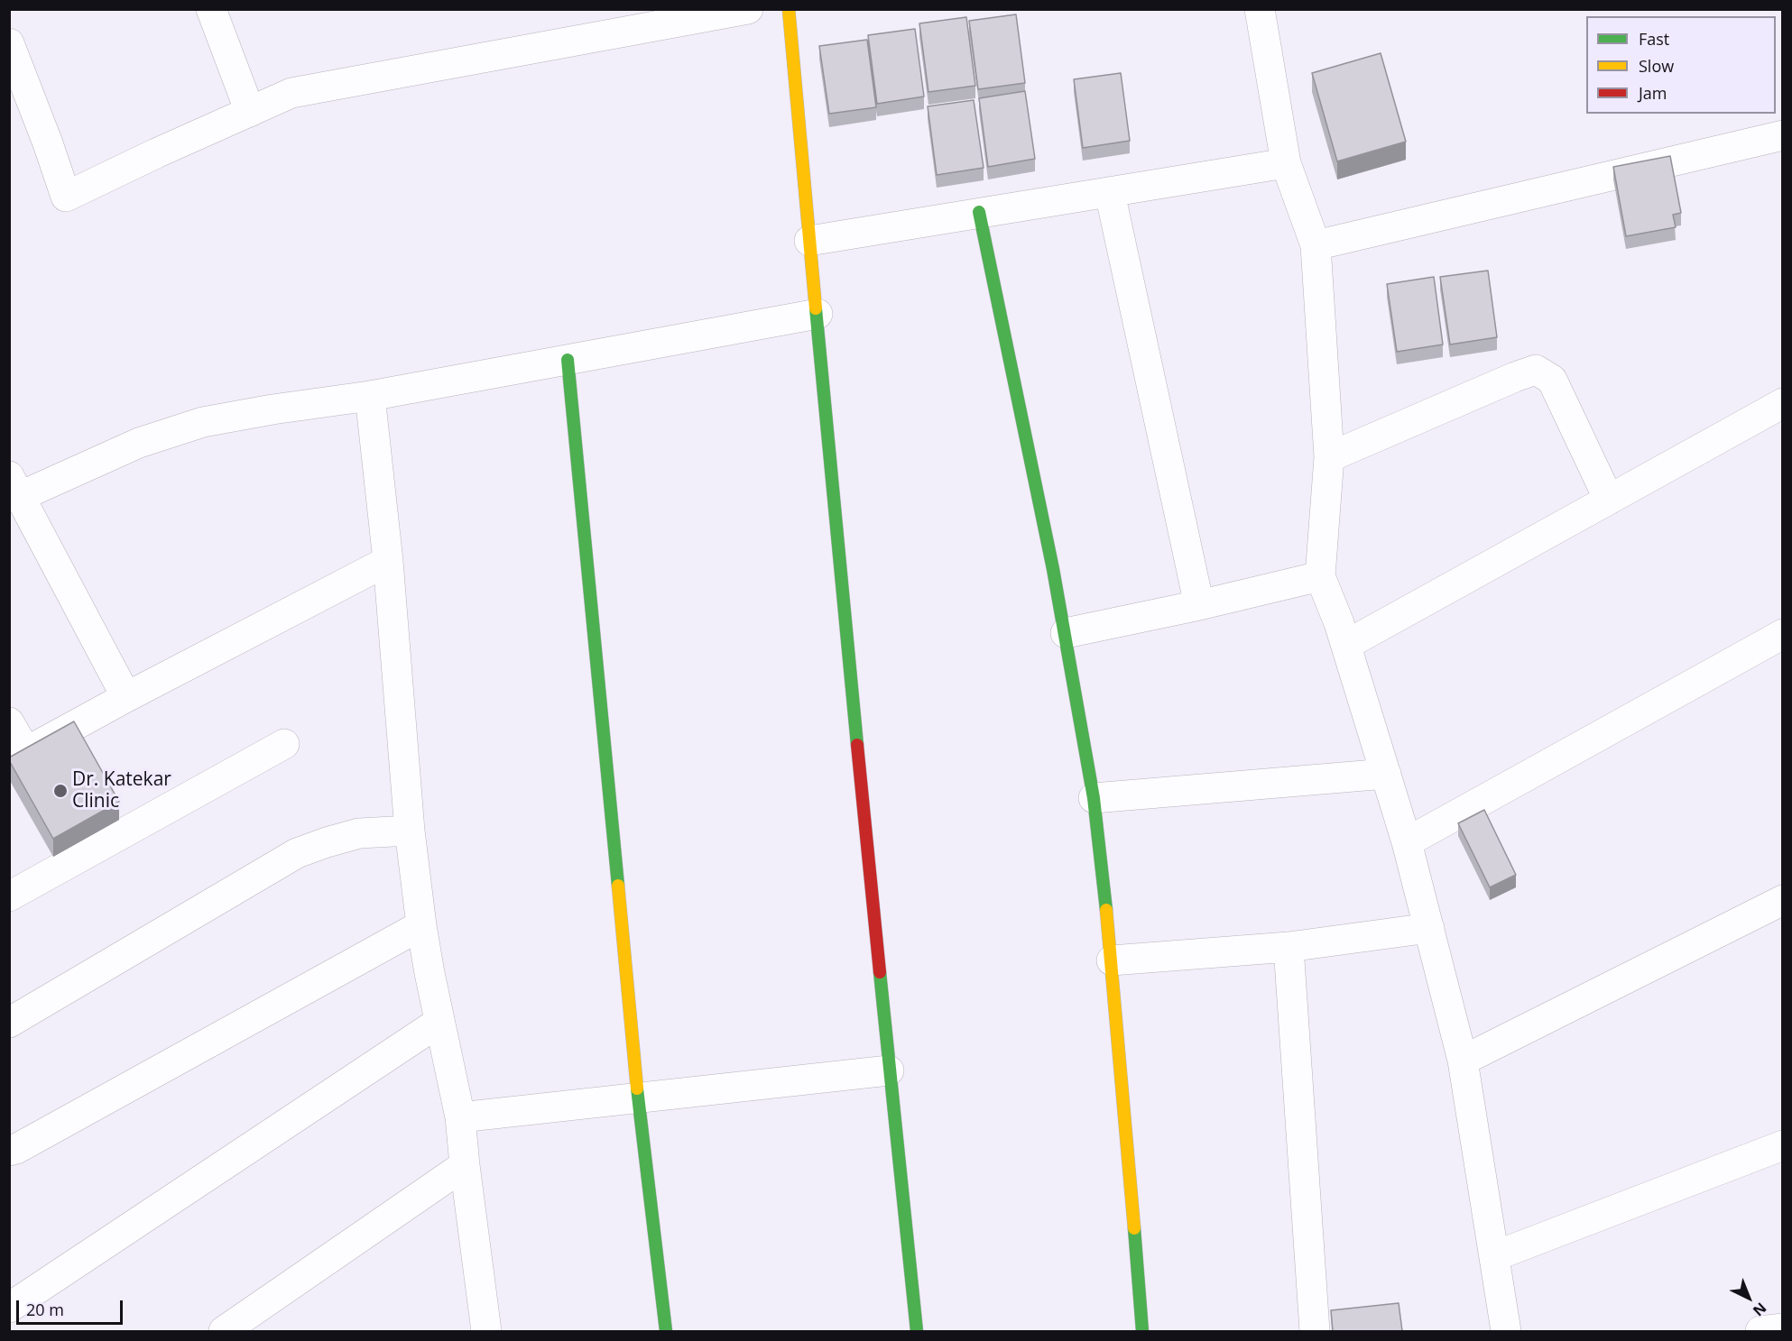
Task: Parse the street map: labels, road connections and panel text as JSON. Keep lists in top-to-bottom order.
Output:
{
  "places": ["Dr. Katekar Clinic"],
  "legend": ["Fast", "Slow", "Jam"],
  "scale_bar": "20 m",
  "north": "bottom right"
}
